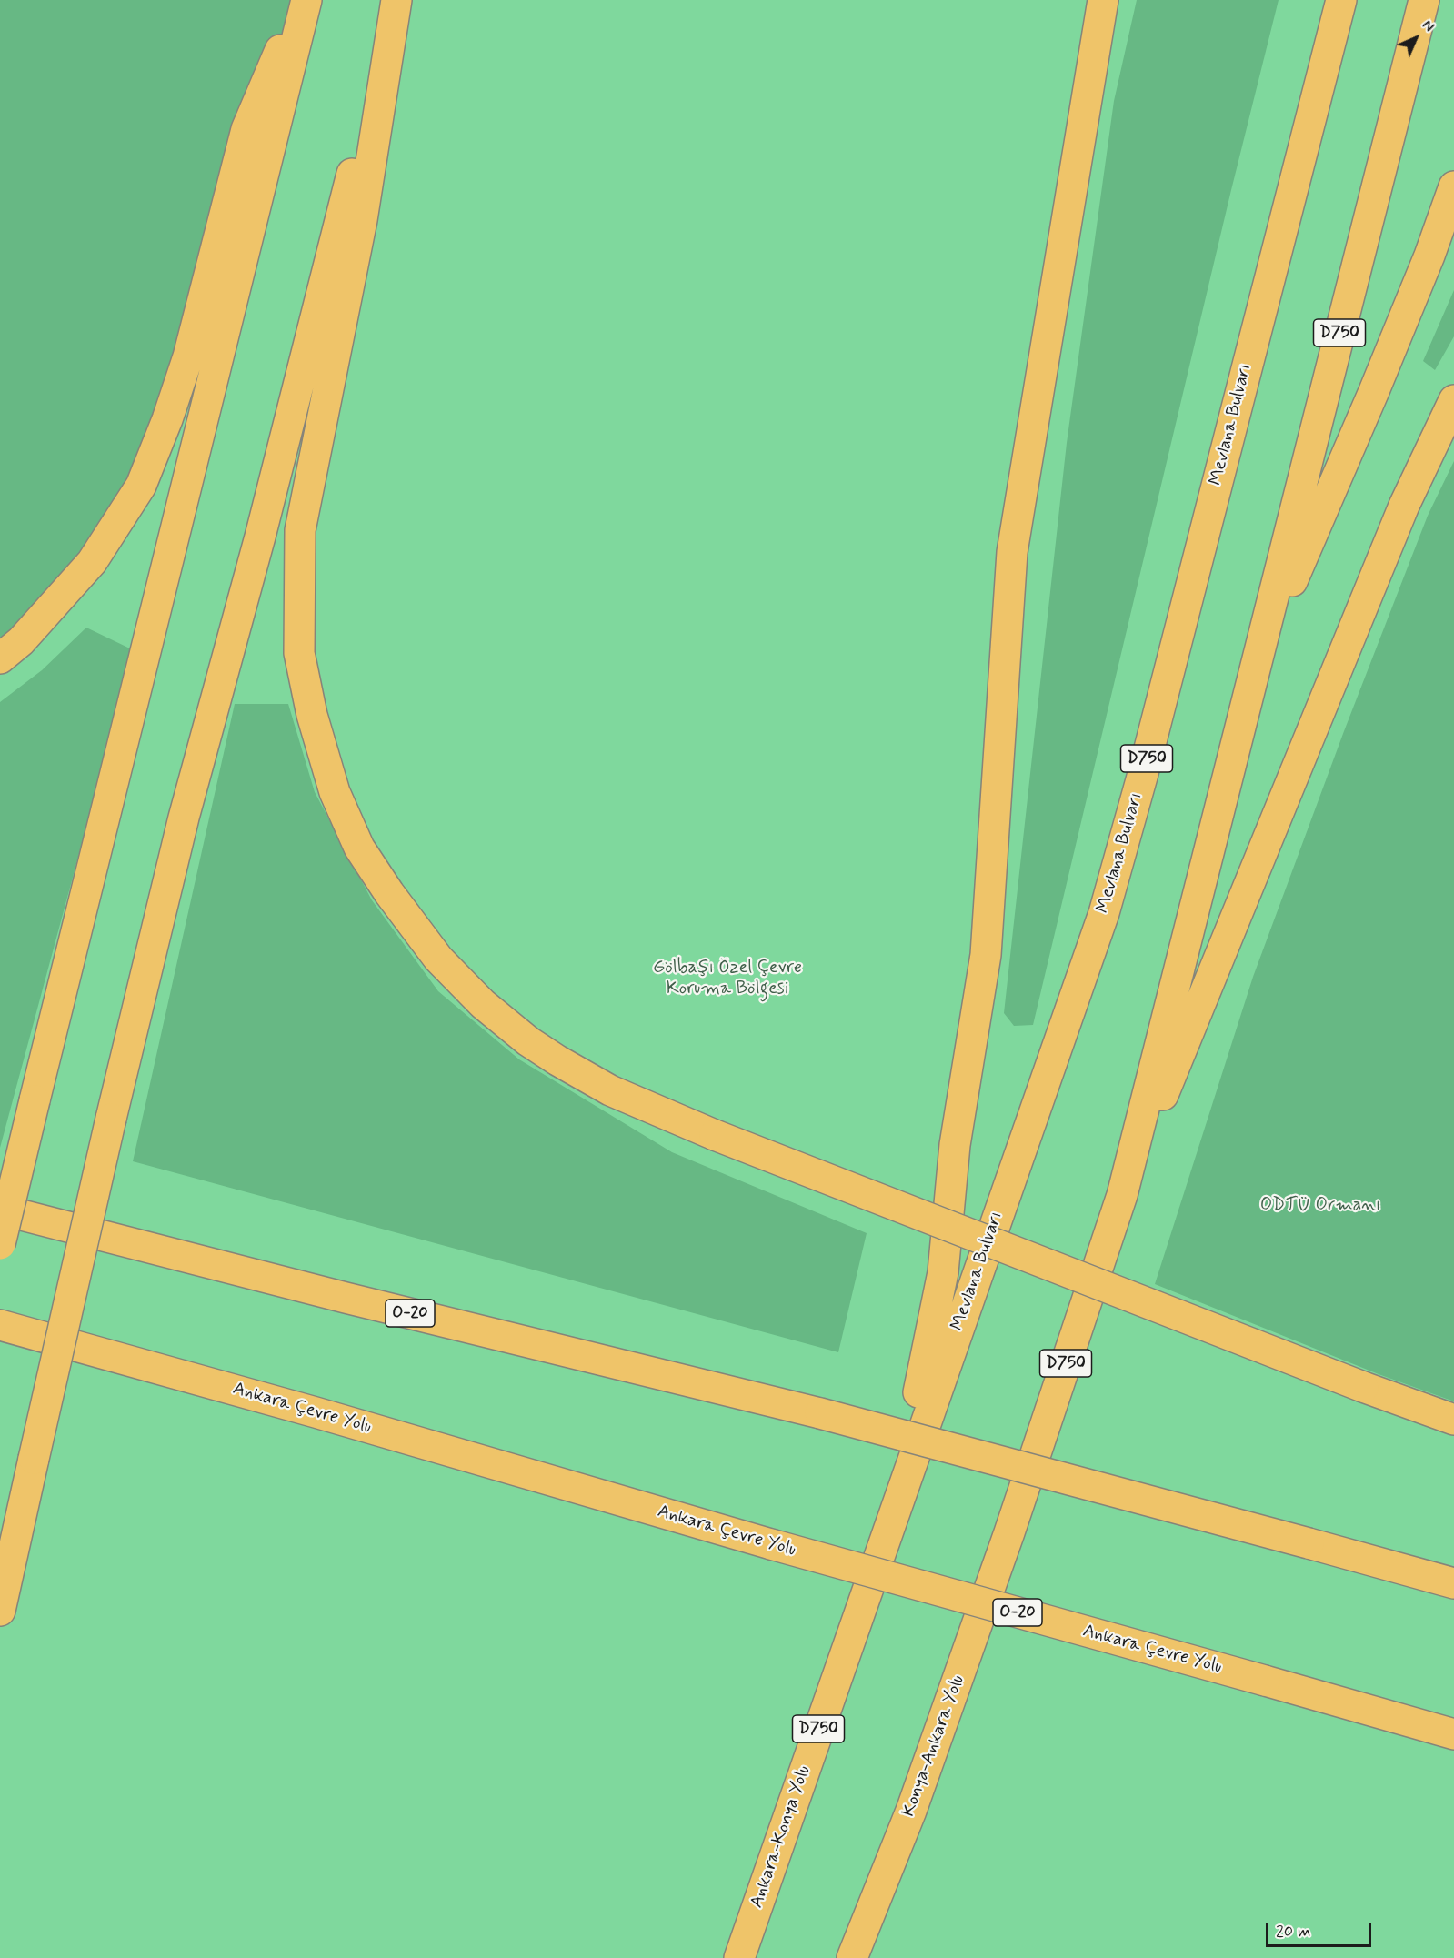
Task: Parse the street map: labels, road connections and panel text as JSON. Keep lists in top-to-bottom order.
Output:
{
  "streets": {
    "highway": [
      "D750",
      "Mevlana Bulvarı",
      "O-20",
      "Ankara Çevre Yolu",
      "Konya-Ankara Yolu",
      "Ankara-Konya Yolu"
    ]
  },
  "crossings": [
    ["D750", "Konya-Ankara Yolu"],
    ["Mevlana Bulvarı", "Ankara-Konya Yolu"]
  ],
  "parks": ["Gölbaşı Özel Çevre Koruma Bölgesi", "ODTÜ Ormanı"],
  "scale_bar": "20 m",
  "north": "top right"
}
